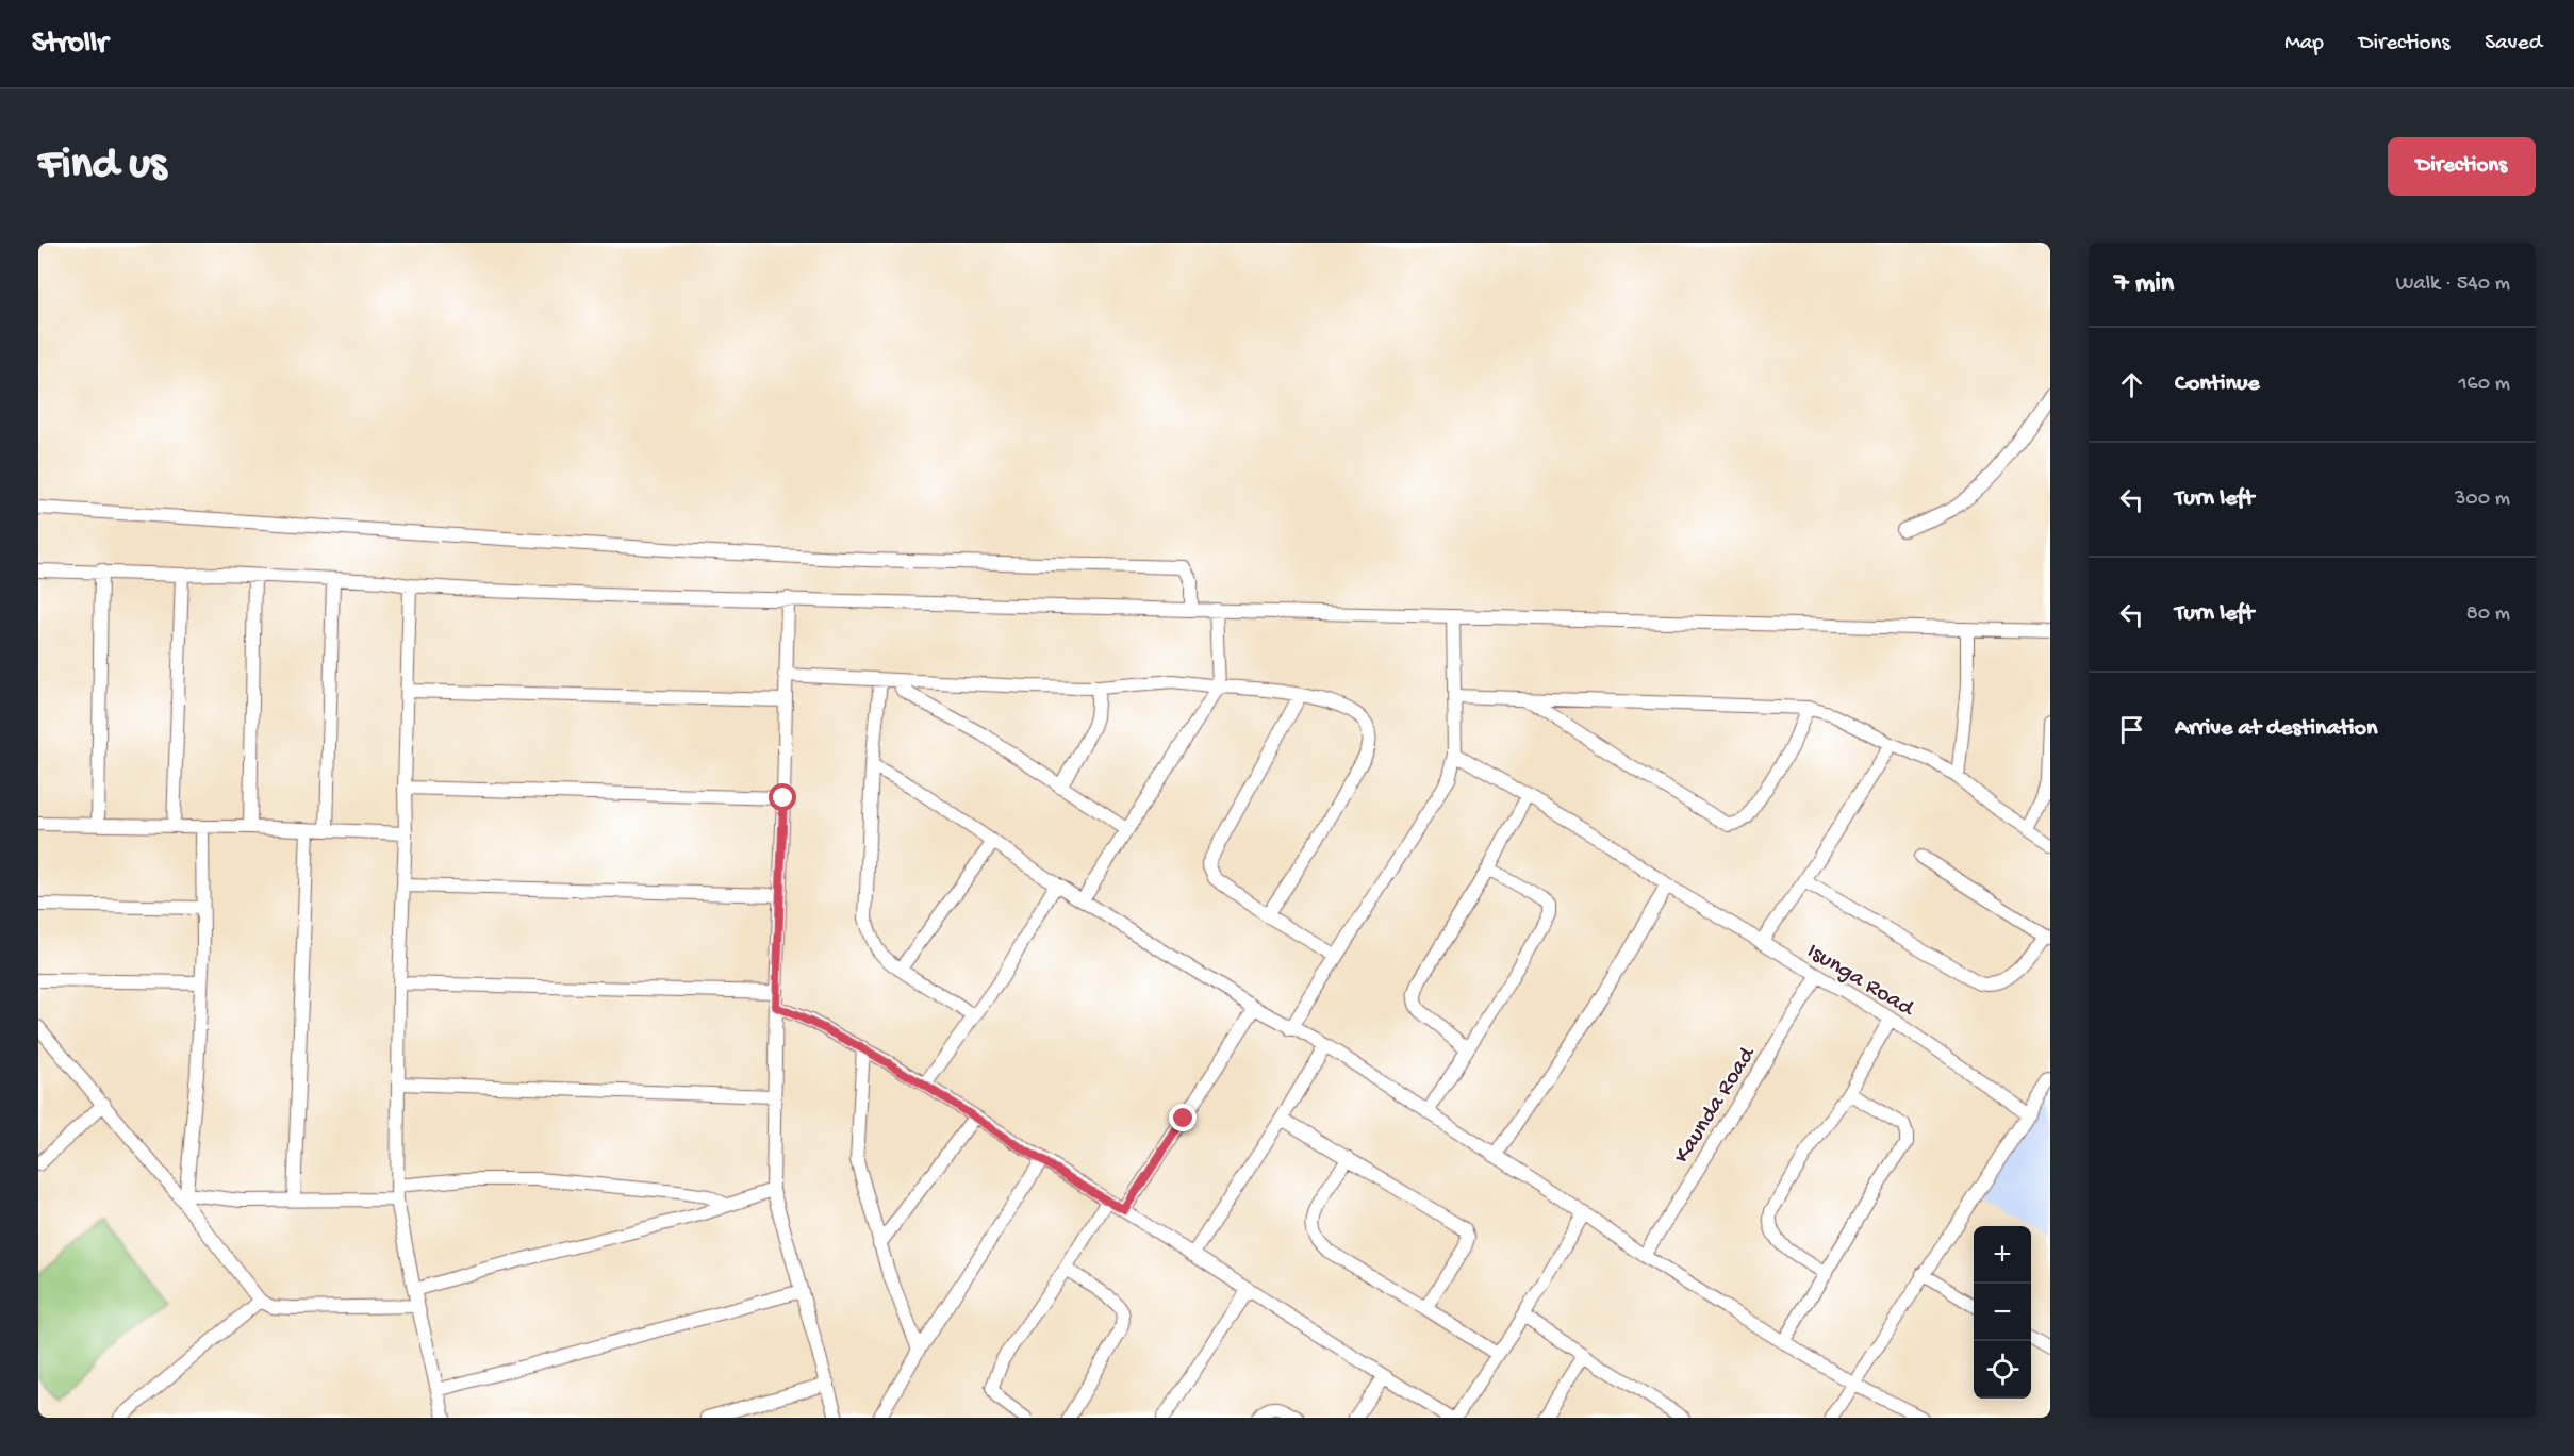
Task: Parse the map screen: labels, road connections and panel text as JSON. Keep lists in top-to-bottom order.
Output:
{
  "streets": {
    "street": ["Isunga Road", "Kaunda Road"]
  },
  "crossings": [
    ["Isunga Road", "Kaunda Road"]
  ],
  "page": {
    "header": "Strollr",
    "nav": ["Map", "Directions", "Saved"],
    "buttons": "Directions",
    "title": "Find us",
    "heading": ["7 min", "Walk · 540 m"],
    "list": [
      ["Continue", "160 m"],
      ["Turn left", "300 m"],
      ["Turn left", "80 m"],
      "Arrive at destination"
    ],
    "map_buttons": ["+", "−"]
  }
}
